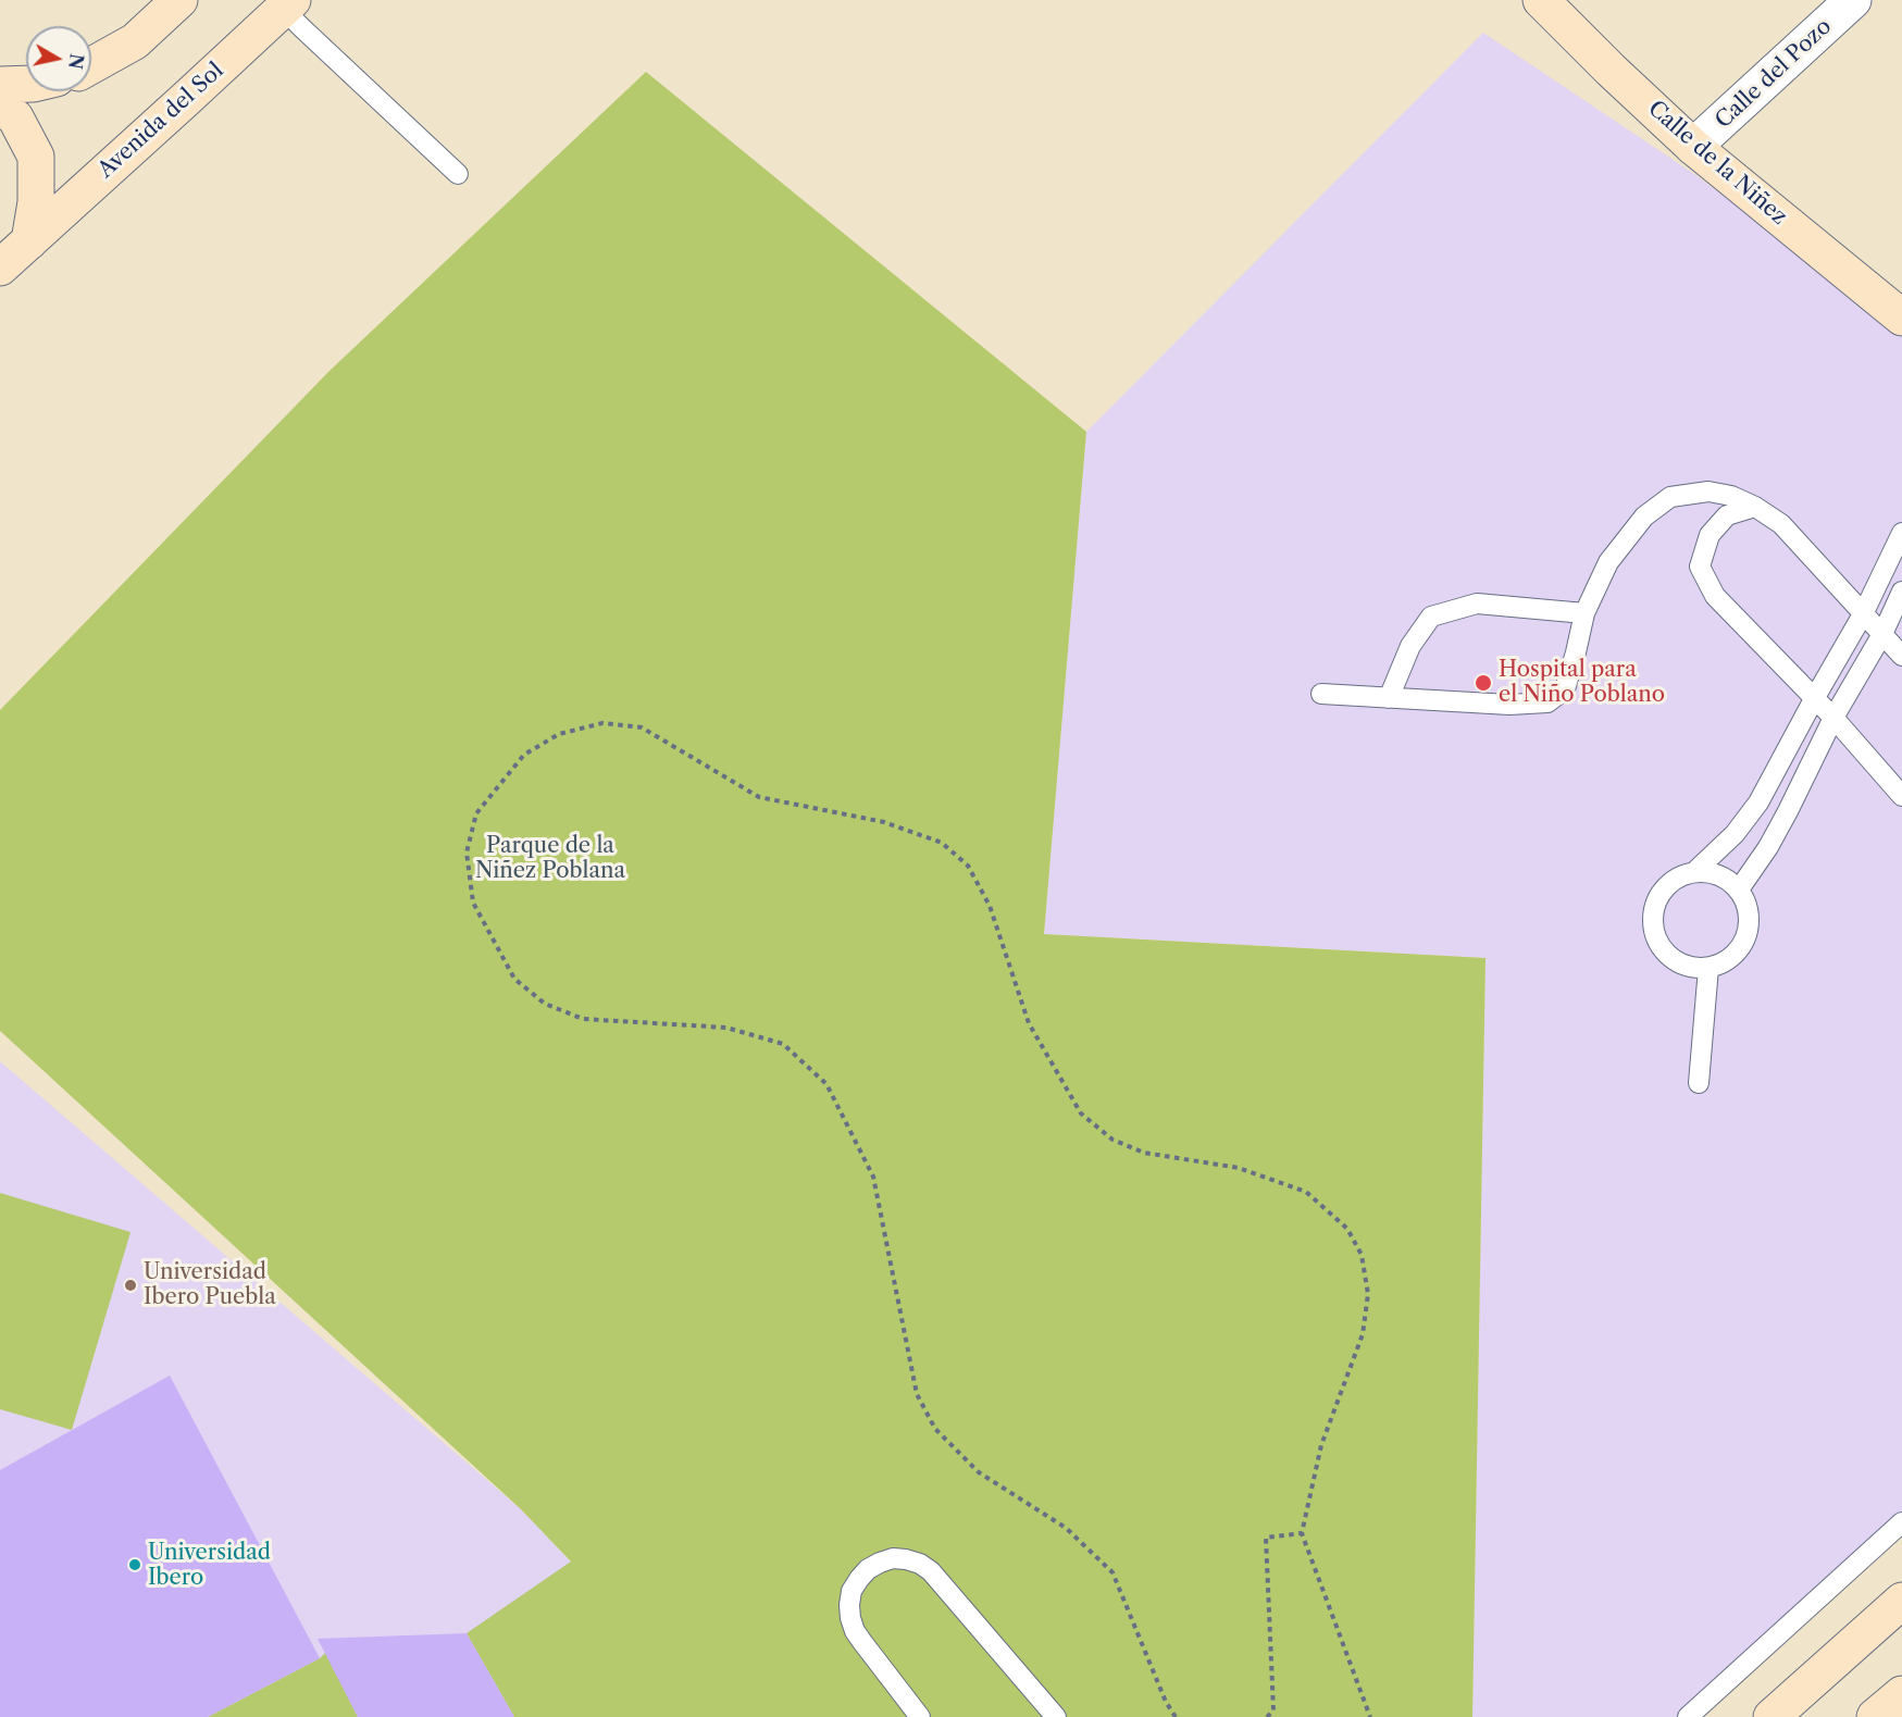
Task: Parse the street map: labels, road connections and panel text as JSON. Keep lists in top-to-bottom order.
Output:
{
  "streets": {
    "main road": ["Avenida del Sol", "Calle de la Niñez"],
    "street": ["Calle del Pozo"]
  },
  "crossings": [
    ["Calle del Pozo", "Calle de la Niñez"]
  ],
  "parks": ["Parque de la Niñez Poblana"],
  "places": ["Hospital para el Niño Poblano", "Universidad Ibero Puebla", "Universidad Ibero"],
  "north": "right"
}
